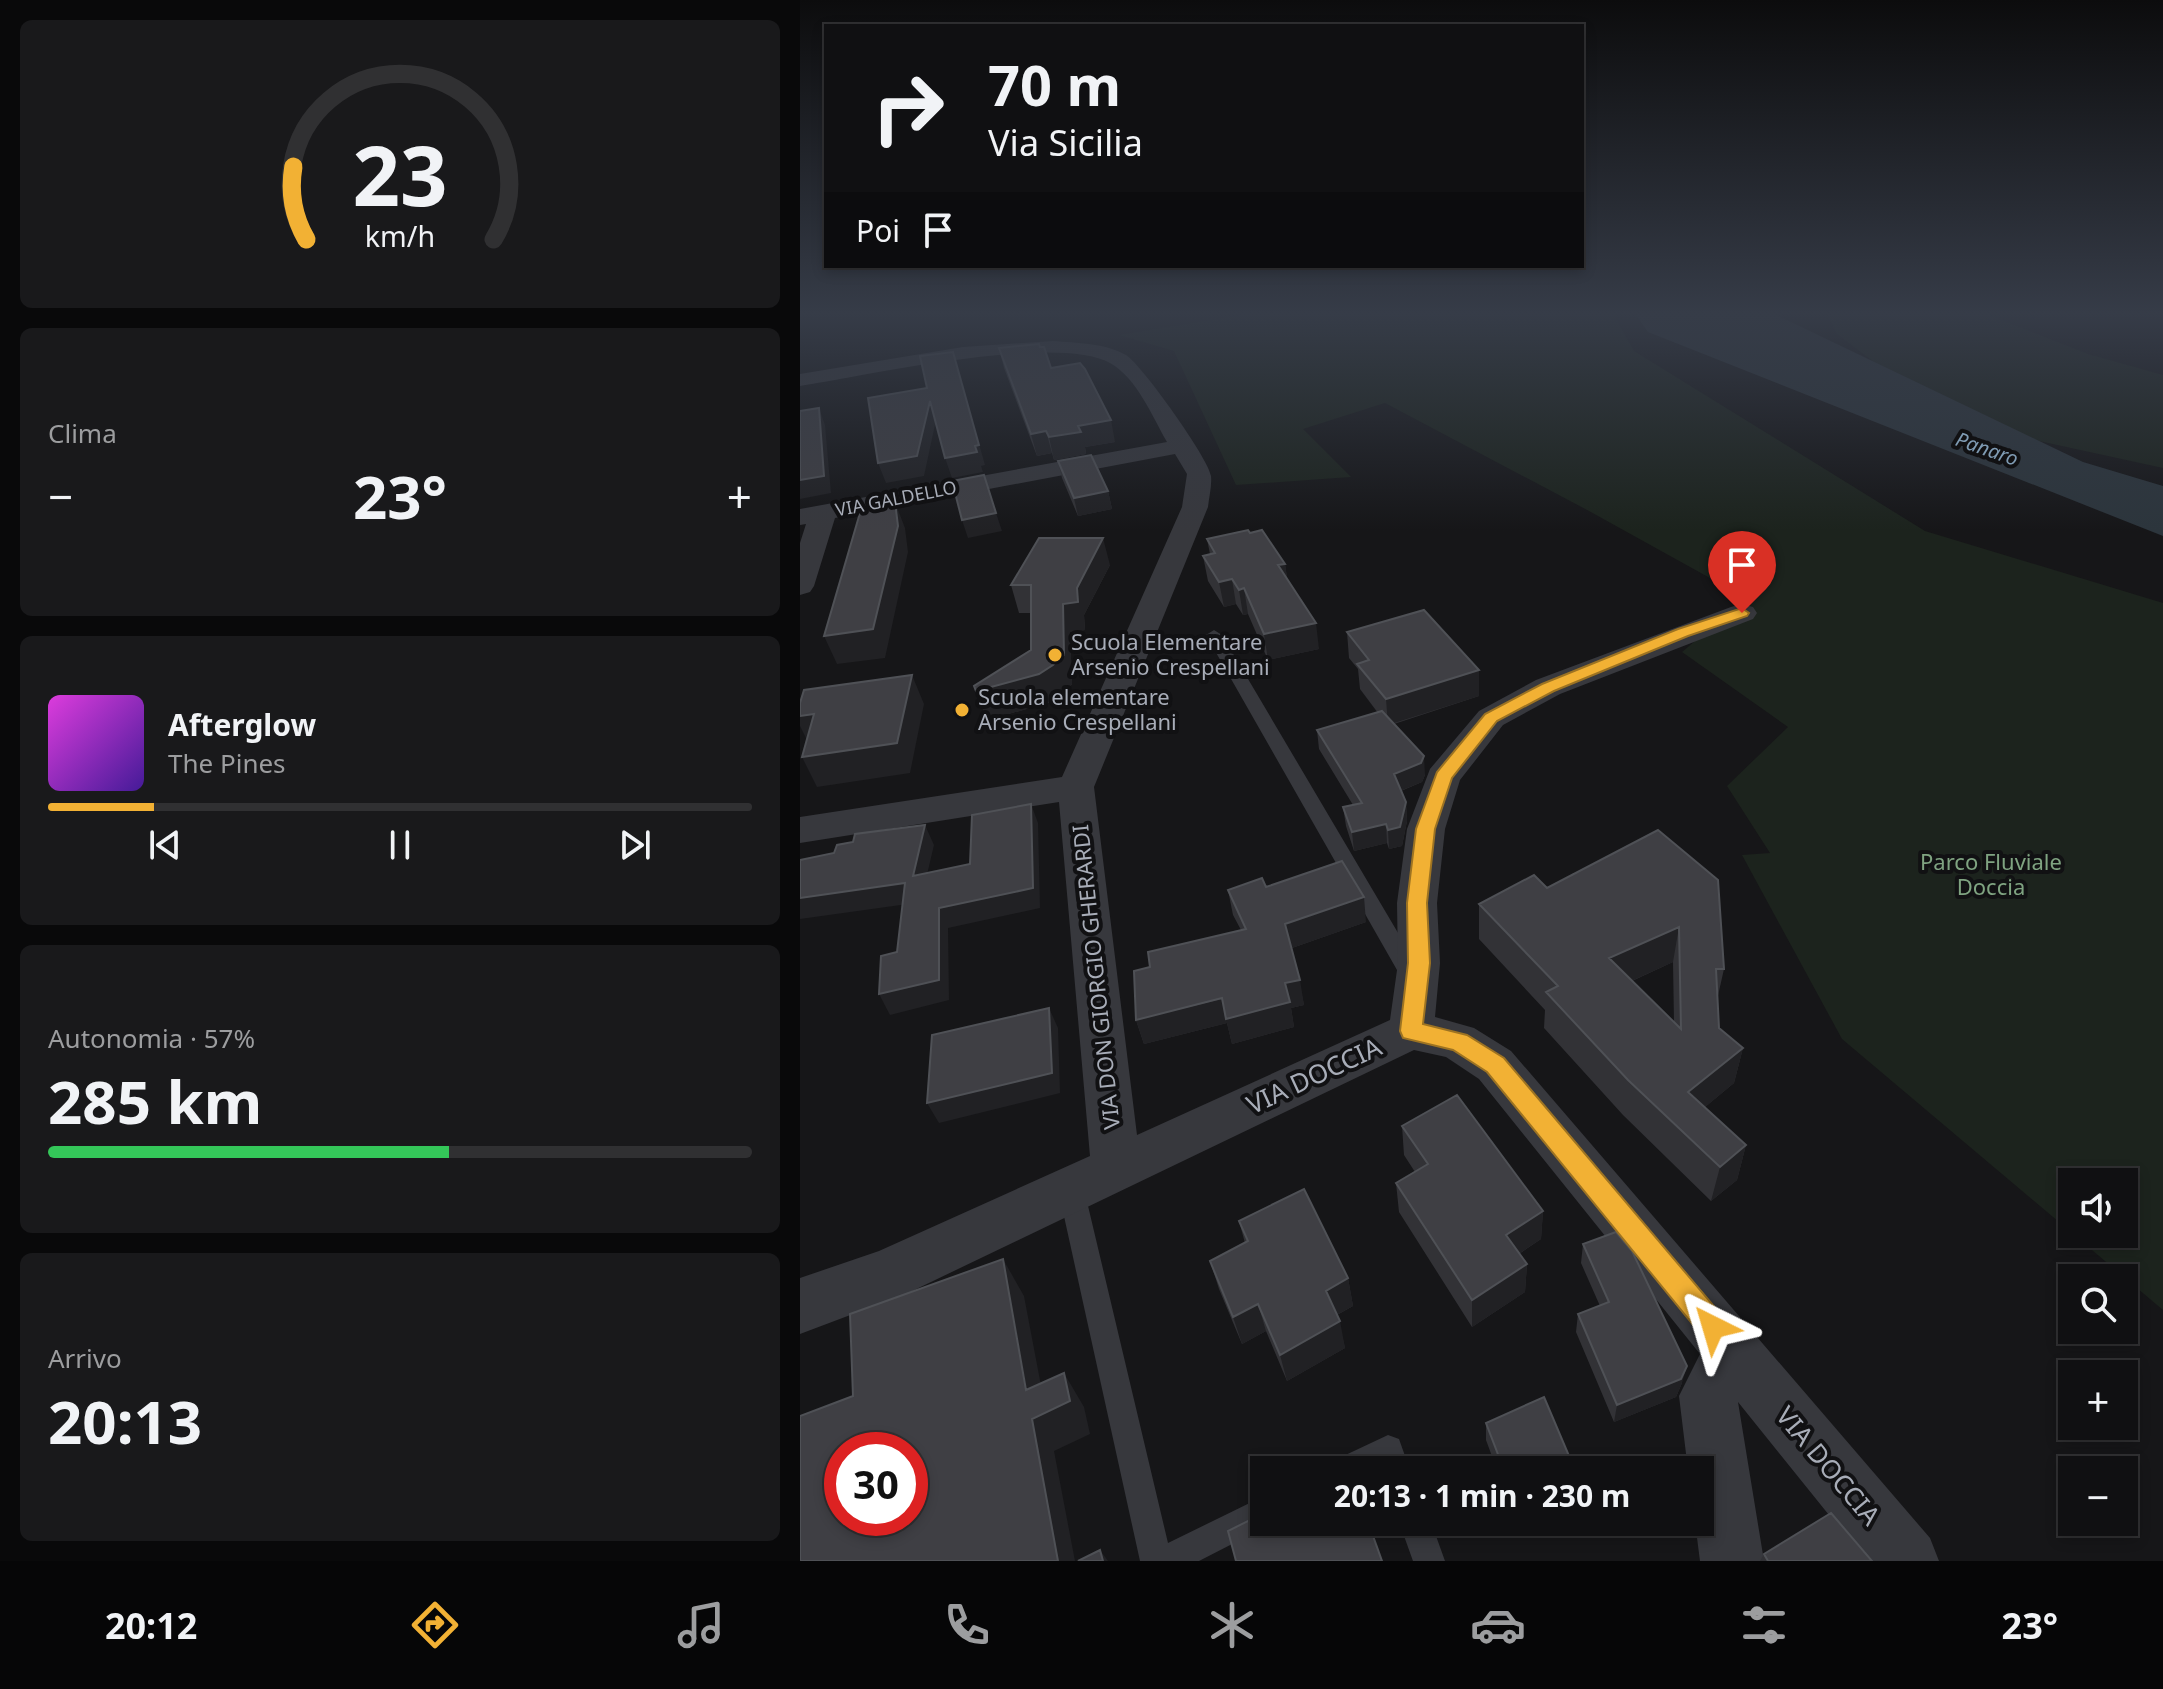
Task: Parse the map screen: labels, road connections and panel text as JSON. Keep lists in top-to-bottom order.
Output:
{
  "streets": {
    "street": ["VIA GALDELLO", "VIA DON GIORGIO GHERARDI", "VIA DOCCIA"]
  },
  "crossings": [
    ["VIA DON GIORGIO GHERARDI", "VIA DOCCIA"]
  ],
  "water": ["Panaro"],
  "parks": ["Parco Fluviale Doccia"],
  "places": ["Scuola Elementare Arsenio Crespellani", "Scuola elementare Arsenio Crespellani"],
  "page": {
    "turn": ["70 m", "Via Sicilia"],
    "then": "Poi",
    "tile": [
      "Clima",
      ["Autonomia · 57%", "285 km"],
      ["Arrivo", "20:13"]
    ],
    "heat": ["−", "23°", "+"],
    "song": ["Afterglow", "The Pines"],
    "map_buttons": ["+", "−"],
    "limit": "30",
    "trip": "20:13 · 1 min · 230 m",
    "tabs": ["20:12", "23°"],
    "gauge": ["23", "km/h"]
  }
}
